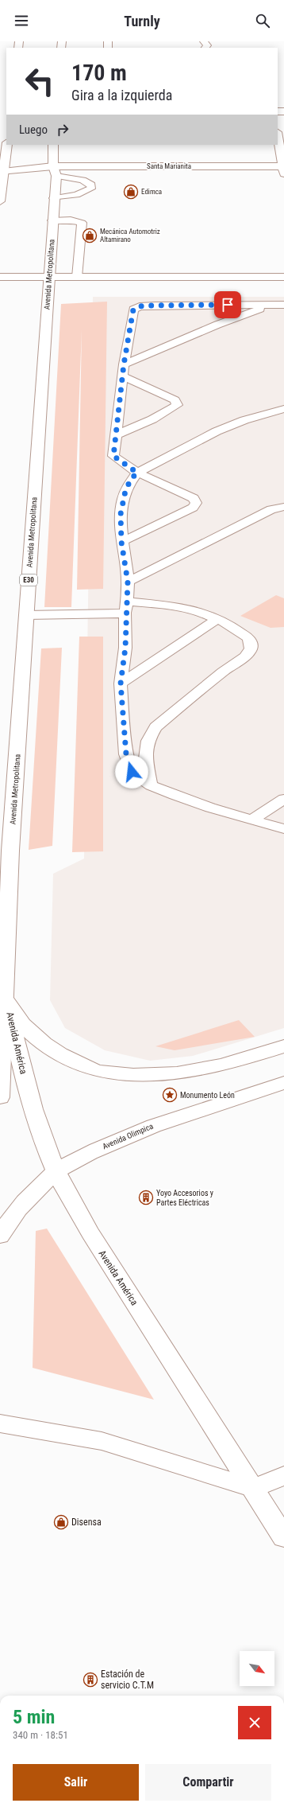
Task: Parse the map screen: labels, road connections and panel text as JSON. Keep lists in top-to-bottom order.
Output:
{
  "streets": {
    "main road": [
      "Santa Marianita",
      "Avenida Metropolitana",
      "E30",
      "Avenida América",
      "Avenida Olimpica"
    ]
  },
  "crossings": [
    ["Santa Marianita", "Avenida Metropolitana"],
    ["Santa Marianita", "E30"],
    ["Avenida Metropolitana", "E30"],
    ["Avenida Metropolitana", "Avenida América"],
    ["E30", "Avenida América"],
    ["Avenida América", "Avenida Olimpica"]
  ],
  "places": {
    "shop": ["Edimca", "Mecánica Automotriz Altamirano", "Disensa"],
    "place": ["Monumento León"],
    "building": ["Yoyo Accesorios y Partes Eléctricas", "Estación de servicio C.T.M"]
  },
  "north": "bottom right",
  "page": {
    "header": "Turnly",
    "turn": ["170 m", "Gira a la izquierda"],
    "then": "Luego",
    "heading": ["5 min", "340 m · 18:51"],
    "buttons": ["Salir", "Compartir"]
  }
}
